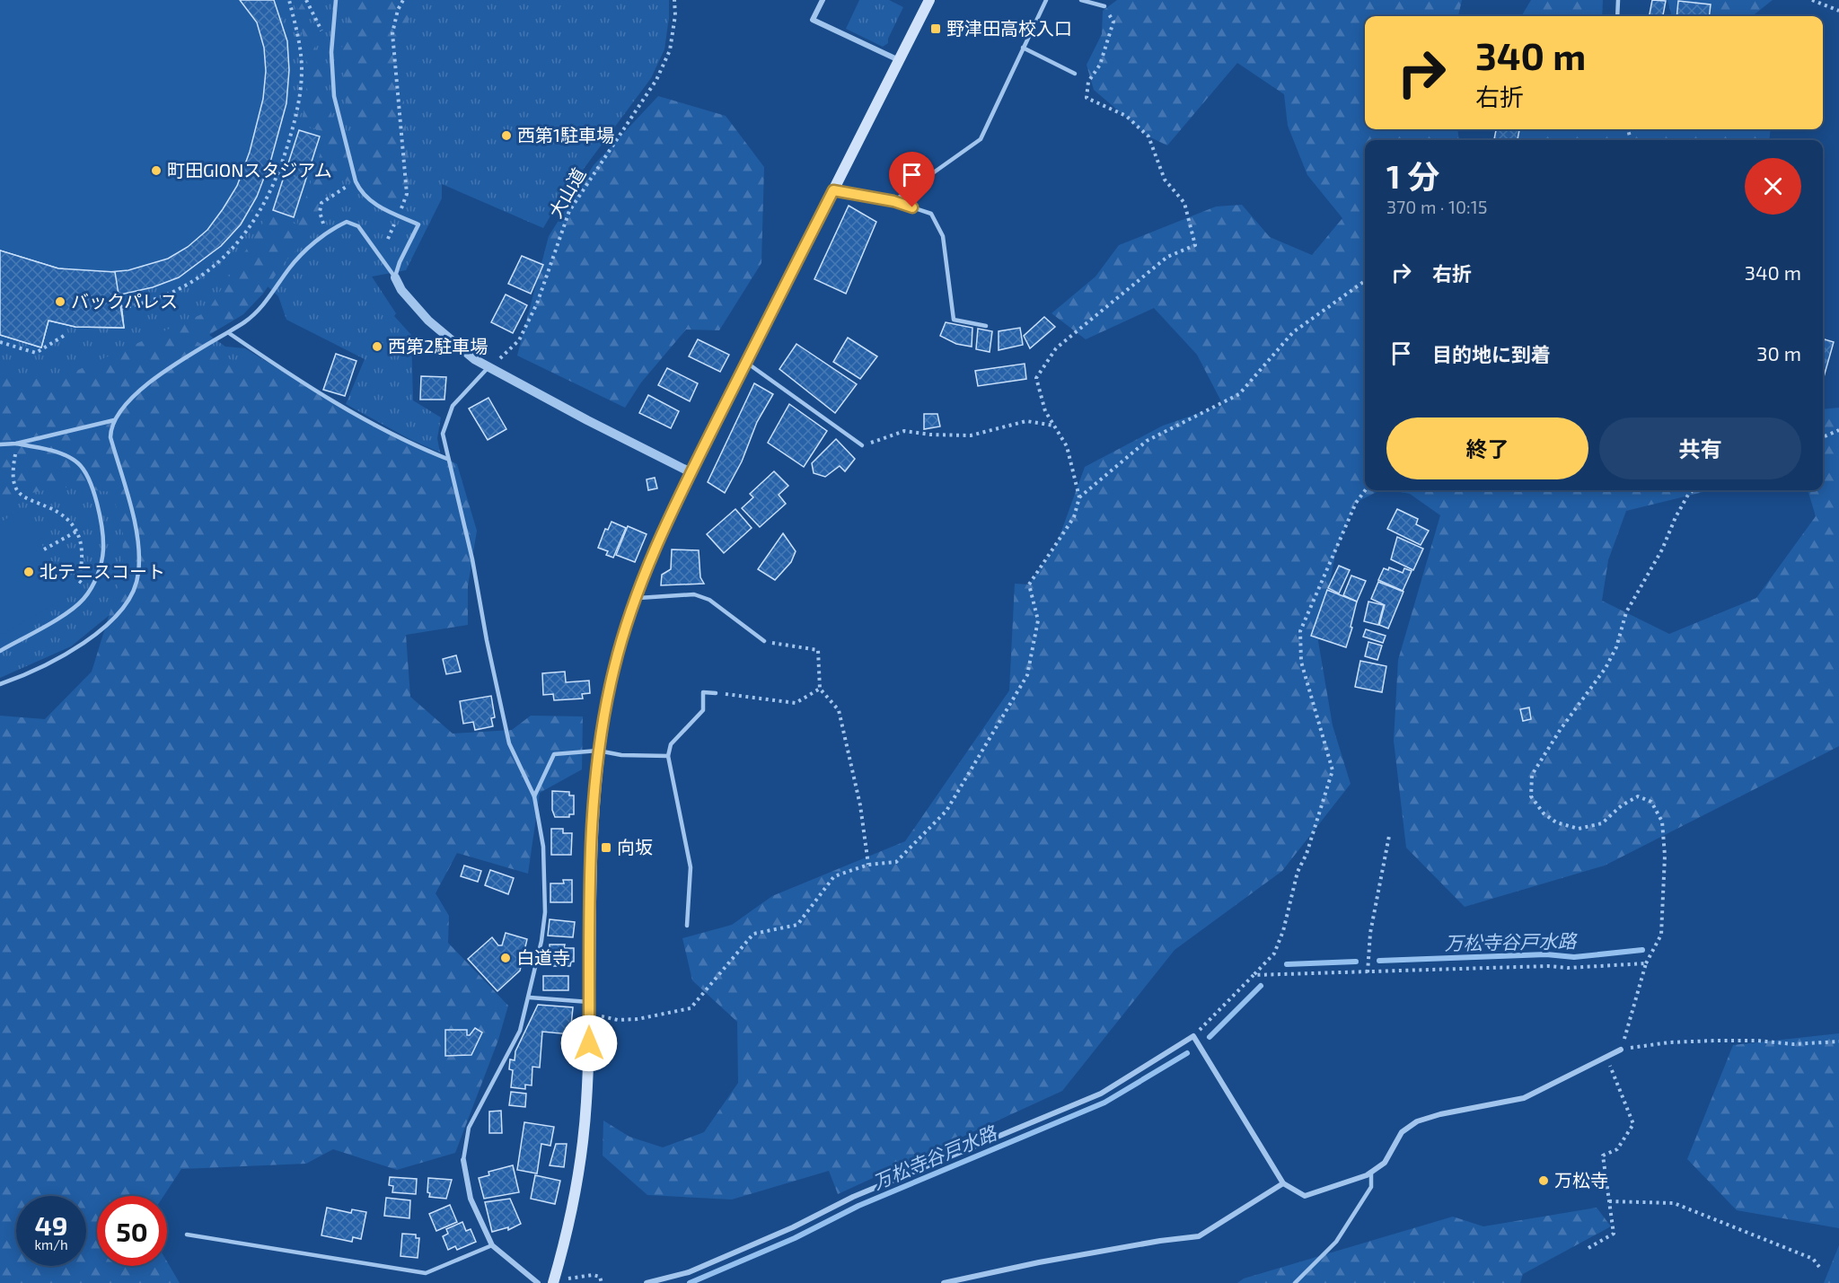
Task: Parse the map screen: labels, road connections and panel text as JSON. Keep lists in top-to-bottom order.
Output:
{
  "streets": {
    "path": ["大山道"]
  },
  "water": ["万松寺谷戸水路"],
  "places": {
    "transit": ["野津田高校入口", "向坂"],
    "other": [
      "西第1駐車場",
      "町田GIONスタジアム",
      "バックパレス",
      "西第2駐車場",
      "北テニスコート",
      "白道寺",
      "万松寺"
    ]
  },
  "page": {
    "turn": ["340 m", "右折"],
    "heading": ["1 分", "370 m · 10:15"],
    "list": [
      {
        "name": "右折",
        "value": "340 m"
      },
      {
        "name": "目的地に到着",
        "value": "30 m"
      }
    ],
    "buttons": ["終了", "共有"],
    "speed": "49 km/h",
    "limit": "50"
  }
}
